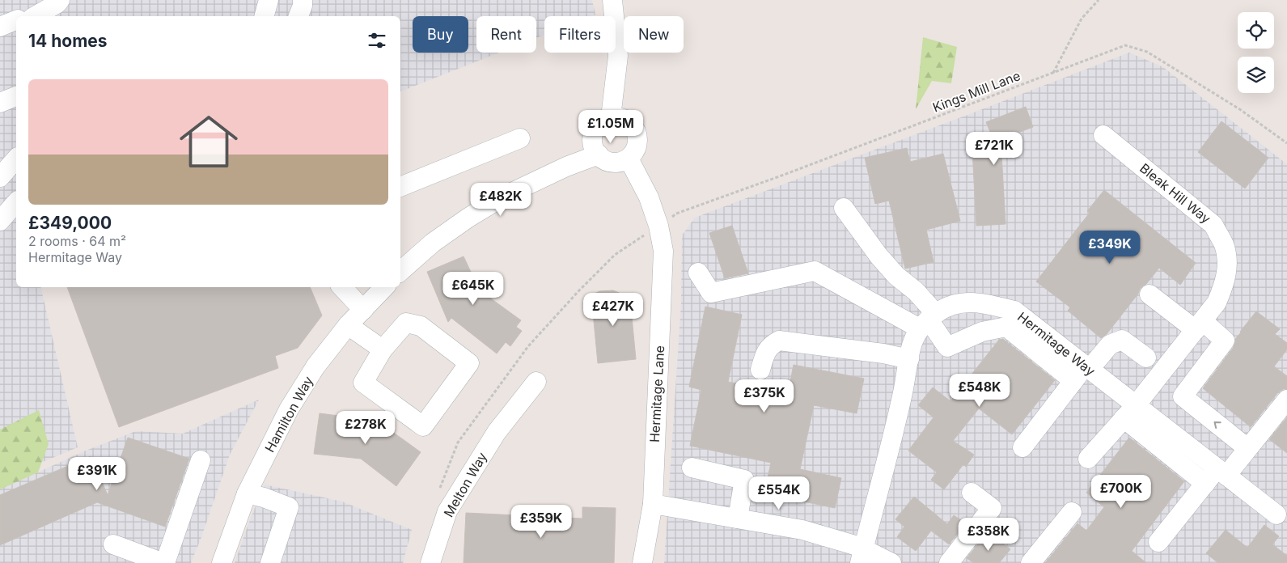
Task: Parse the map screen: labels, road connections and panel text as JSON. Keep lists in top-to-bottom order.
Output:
{
  "streets": {
    "street": [
      "Bleak Hill Way",
      "Hermitage Way",
      "Hermitage Lane",
      "Hamilton Way",
      "Melton Way"
    ],
    "path": ["Kings Mill Lane"]
  },
  "crossings": [
    ["Kings Mill Lane", "Hermitage Lane"],
    ["Bleak Hill Way", "Hermitage Way"]
  ],
  "page": {
    "chip": [
      "Buy",
      "Rent",
      "Filters",
      "New"
    ],
    "heading": "14 homes",
    "list": [
      {
        "name": "£349,000",
        "note": "2 rooms · 64 m² · Hermitage Way"
      }
    ],
    "price": [
      "£1.05M",
      "£721K",
      "£482K",
      "£349K",
      "£645K",
      "£427K",
      "£548K",
      "£375K",
      "£278K",
      "£391K",
      "£700K",
      "£554K",
      "£359K",
      "£358K"
    ]
  }
}
